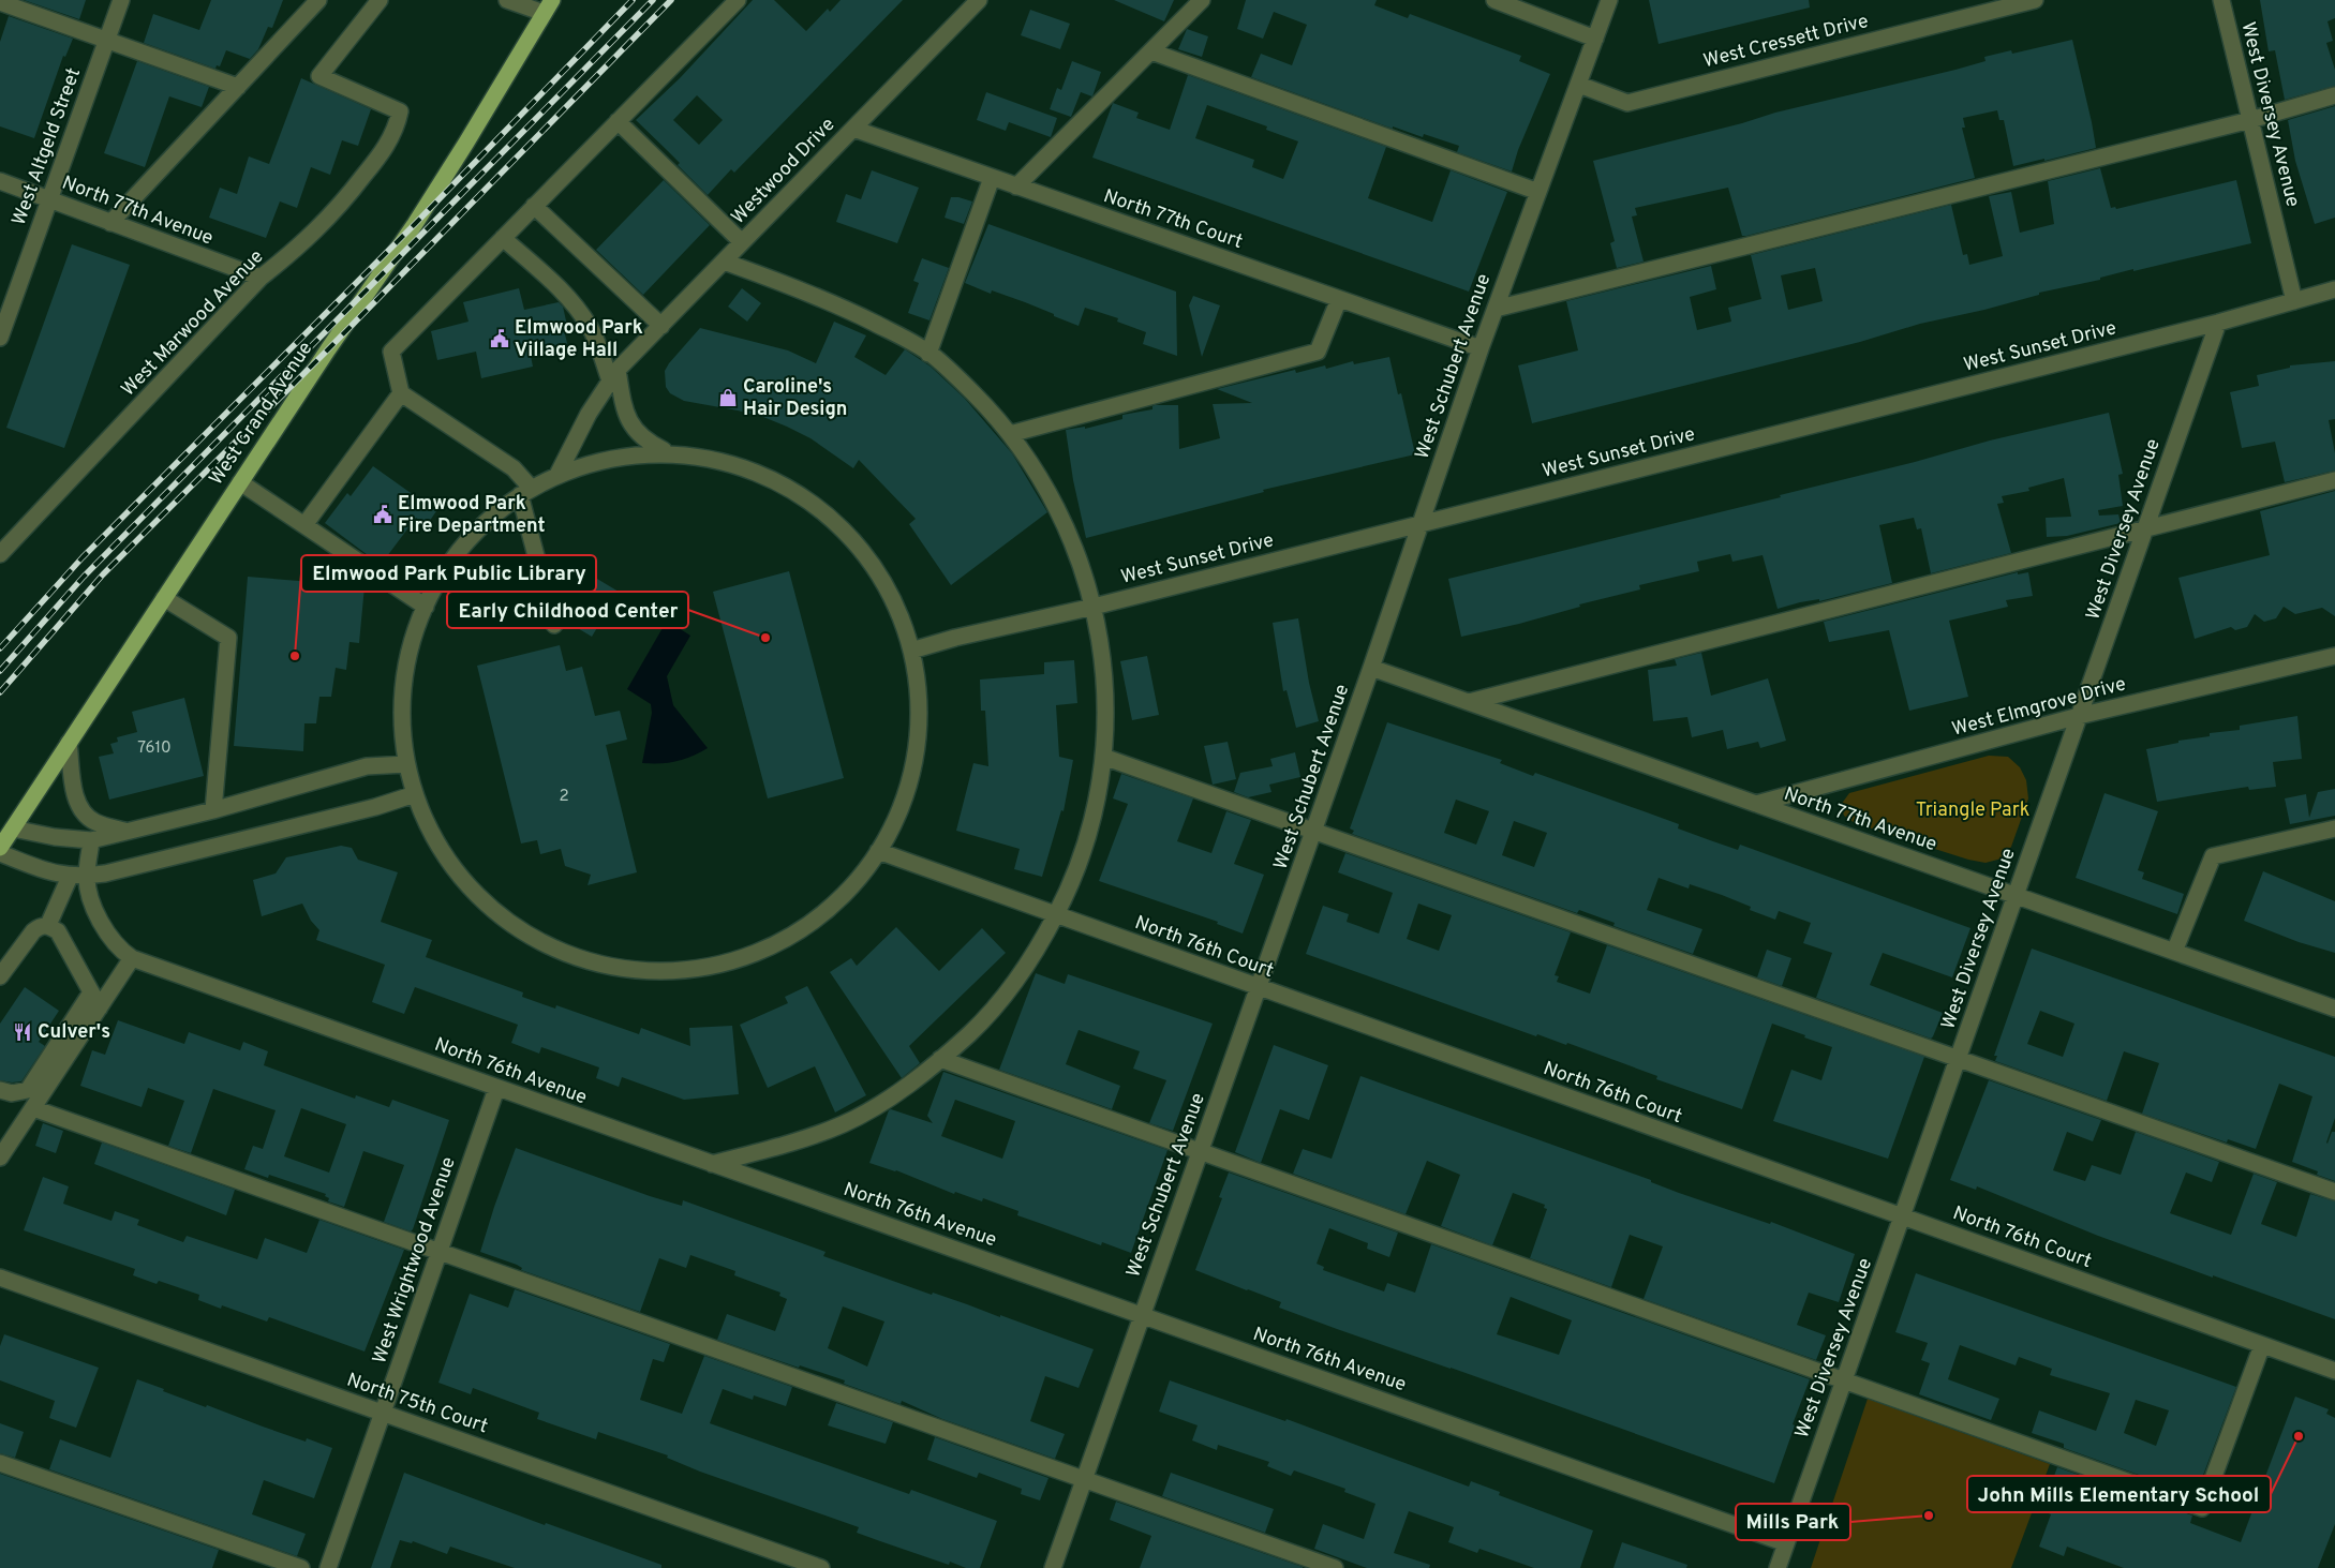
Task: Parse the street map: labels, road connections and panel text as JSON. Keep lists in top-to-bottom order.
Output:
{
  "streets": {
    "main road": ["West Grand Avenue"],
    "street": [
      "West Cressett Drive",
      "West Diversey Avenue",
      "West Altgeld Street",
      "Westwood Drive",
      "North 77th Avenue",
      "North 77th Court",
      "West Marwood Avenue",
      "West Sunset Drive",
      "West Schubert Avenue",
      "West Elmgrove Drive",
      "North 76th Court",
      "North 76th Avenue",
      "West Wrightwood Avenue",
      "North 75th Court"
    ]
  },
  "crossings": [
    ["West Cressett Drive", "West Schubert Avenue"],
    ["West Diversey Avenue", "North 77th Avenue"],
    ["West Diversey Avenue", "West Sunset Drive"],
    ["West Diversey Avenue", "West Elmgrove Drive"],
    ["West Diversey Avenue", "North 76th Court"],
    ["West Diversey Avenue", "North 76th Avenue"],
    ["West Altgeld Street", "North 77th Avenue"],
    ["Westwood Drive", "North 77th Court"],
    ["North 77th Avenue", "West Marwood Avenue"],
    ["North 77th Avenue", "West Schubert Avenue"],
    ["North 77th Avenue", "West Elmgrove Drive"],
    ["North 77th Court", "West Schubert Avenue"],
    ["West Sunset Drive", "West Schubert Avenue"],
    ["West Schubert Avenue", "North 76th Court"],
    ["West Schubert Avenue", "North 76th Avenue"],
    ["North 76th Avenue", "West Wrightwood Avenue"],
    ["West Wrightwood Avenue", "North 75th Court"]
  ],
  "parks": ["Triangle Park"],
  "places": {
    "public building": ["Elmwood Park Village Hall", "Elmwood Park Fire Department"],
    "shop": ["Caroline's Hair Design"],
    "other": [
      "Early Childhood Center",
      "Elmwood Park Public Library",
      "John Mills Elementary School",
      "Mills Park"
    ],
    "restaurant": ["Culver's"]
  },
  "house_numbers": ["7610", "2"]
}
